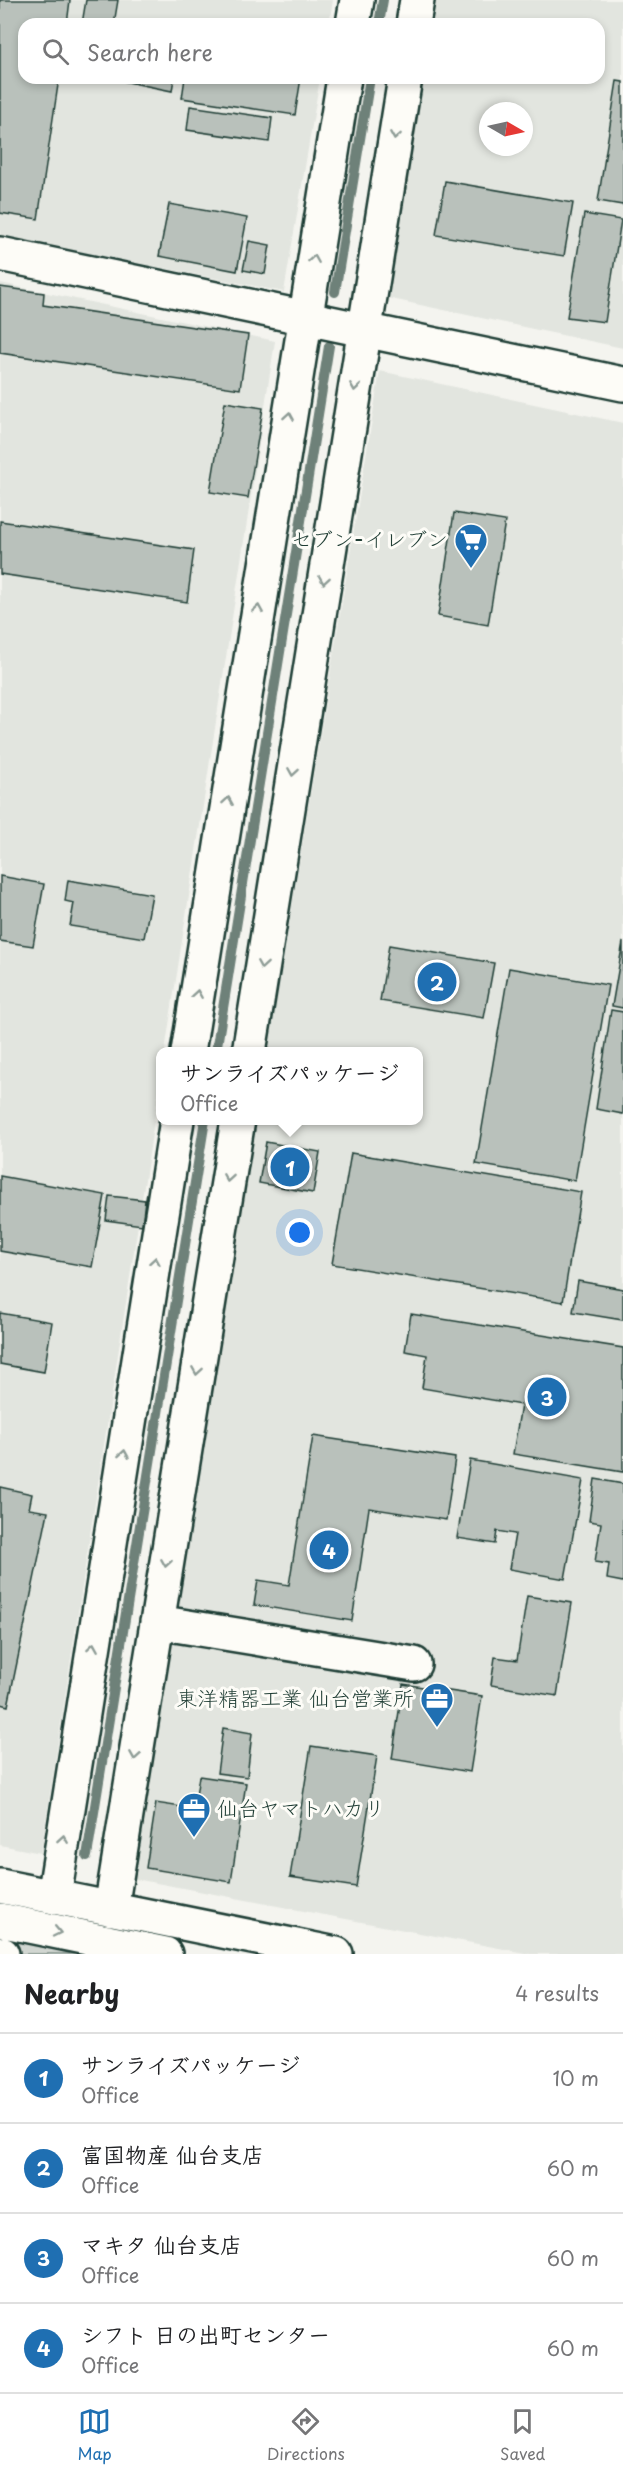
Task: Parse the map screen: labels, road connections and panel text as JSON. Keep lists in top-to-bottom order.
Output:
{
  "places": {
    "supermarket": ["セブン-イレブン"],
    "office": ["東洋精器工業 仙台営業所", "仙台ヤマトハカリ"]
  },
  "north": "right",
  "page": {
    "search": "Search here",
    "pins": [
      "2",
      "1",
      "3",
      "4"
    ],
    "popup": ["サンライズパッケージ", "Office"],
    "heading": ["Nearby", "4 results"],
    "list": [
      {
        "mark": "1",
        "name": "サンライズパッケージ",
        "note": "Office",
        "value": "10 m"
      },
      {
        "mark": "2",
        "name": "富国物産 仙台支店",
        "note": "Office",
        "value": "60 m"
      },
      {
        "mark": "3",
        "name": "マキタ 仙台支店",
        "note": "Office",
        "value": "60 m"
      },
      {
        "mark": "4",
        "name": "シフト 日の出町センター",
        "note": "Office",
        "value": "60 m"
      }
    ],
    "nav": ["Map", "Directions", "Saved"]
  }
}
